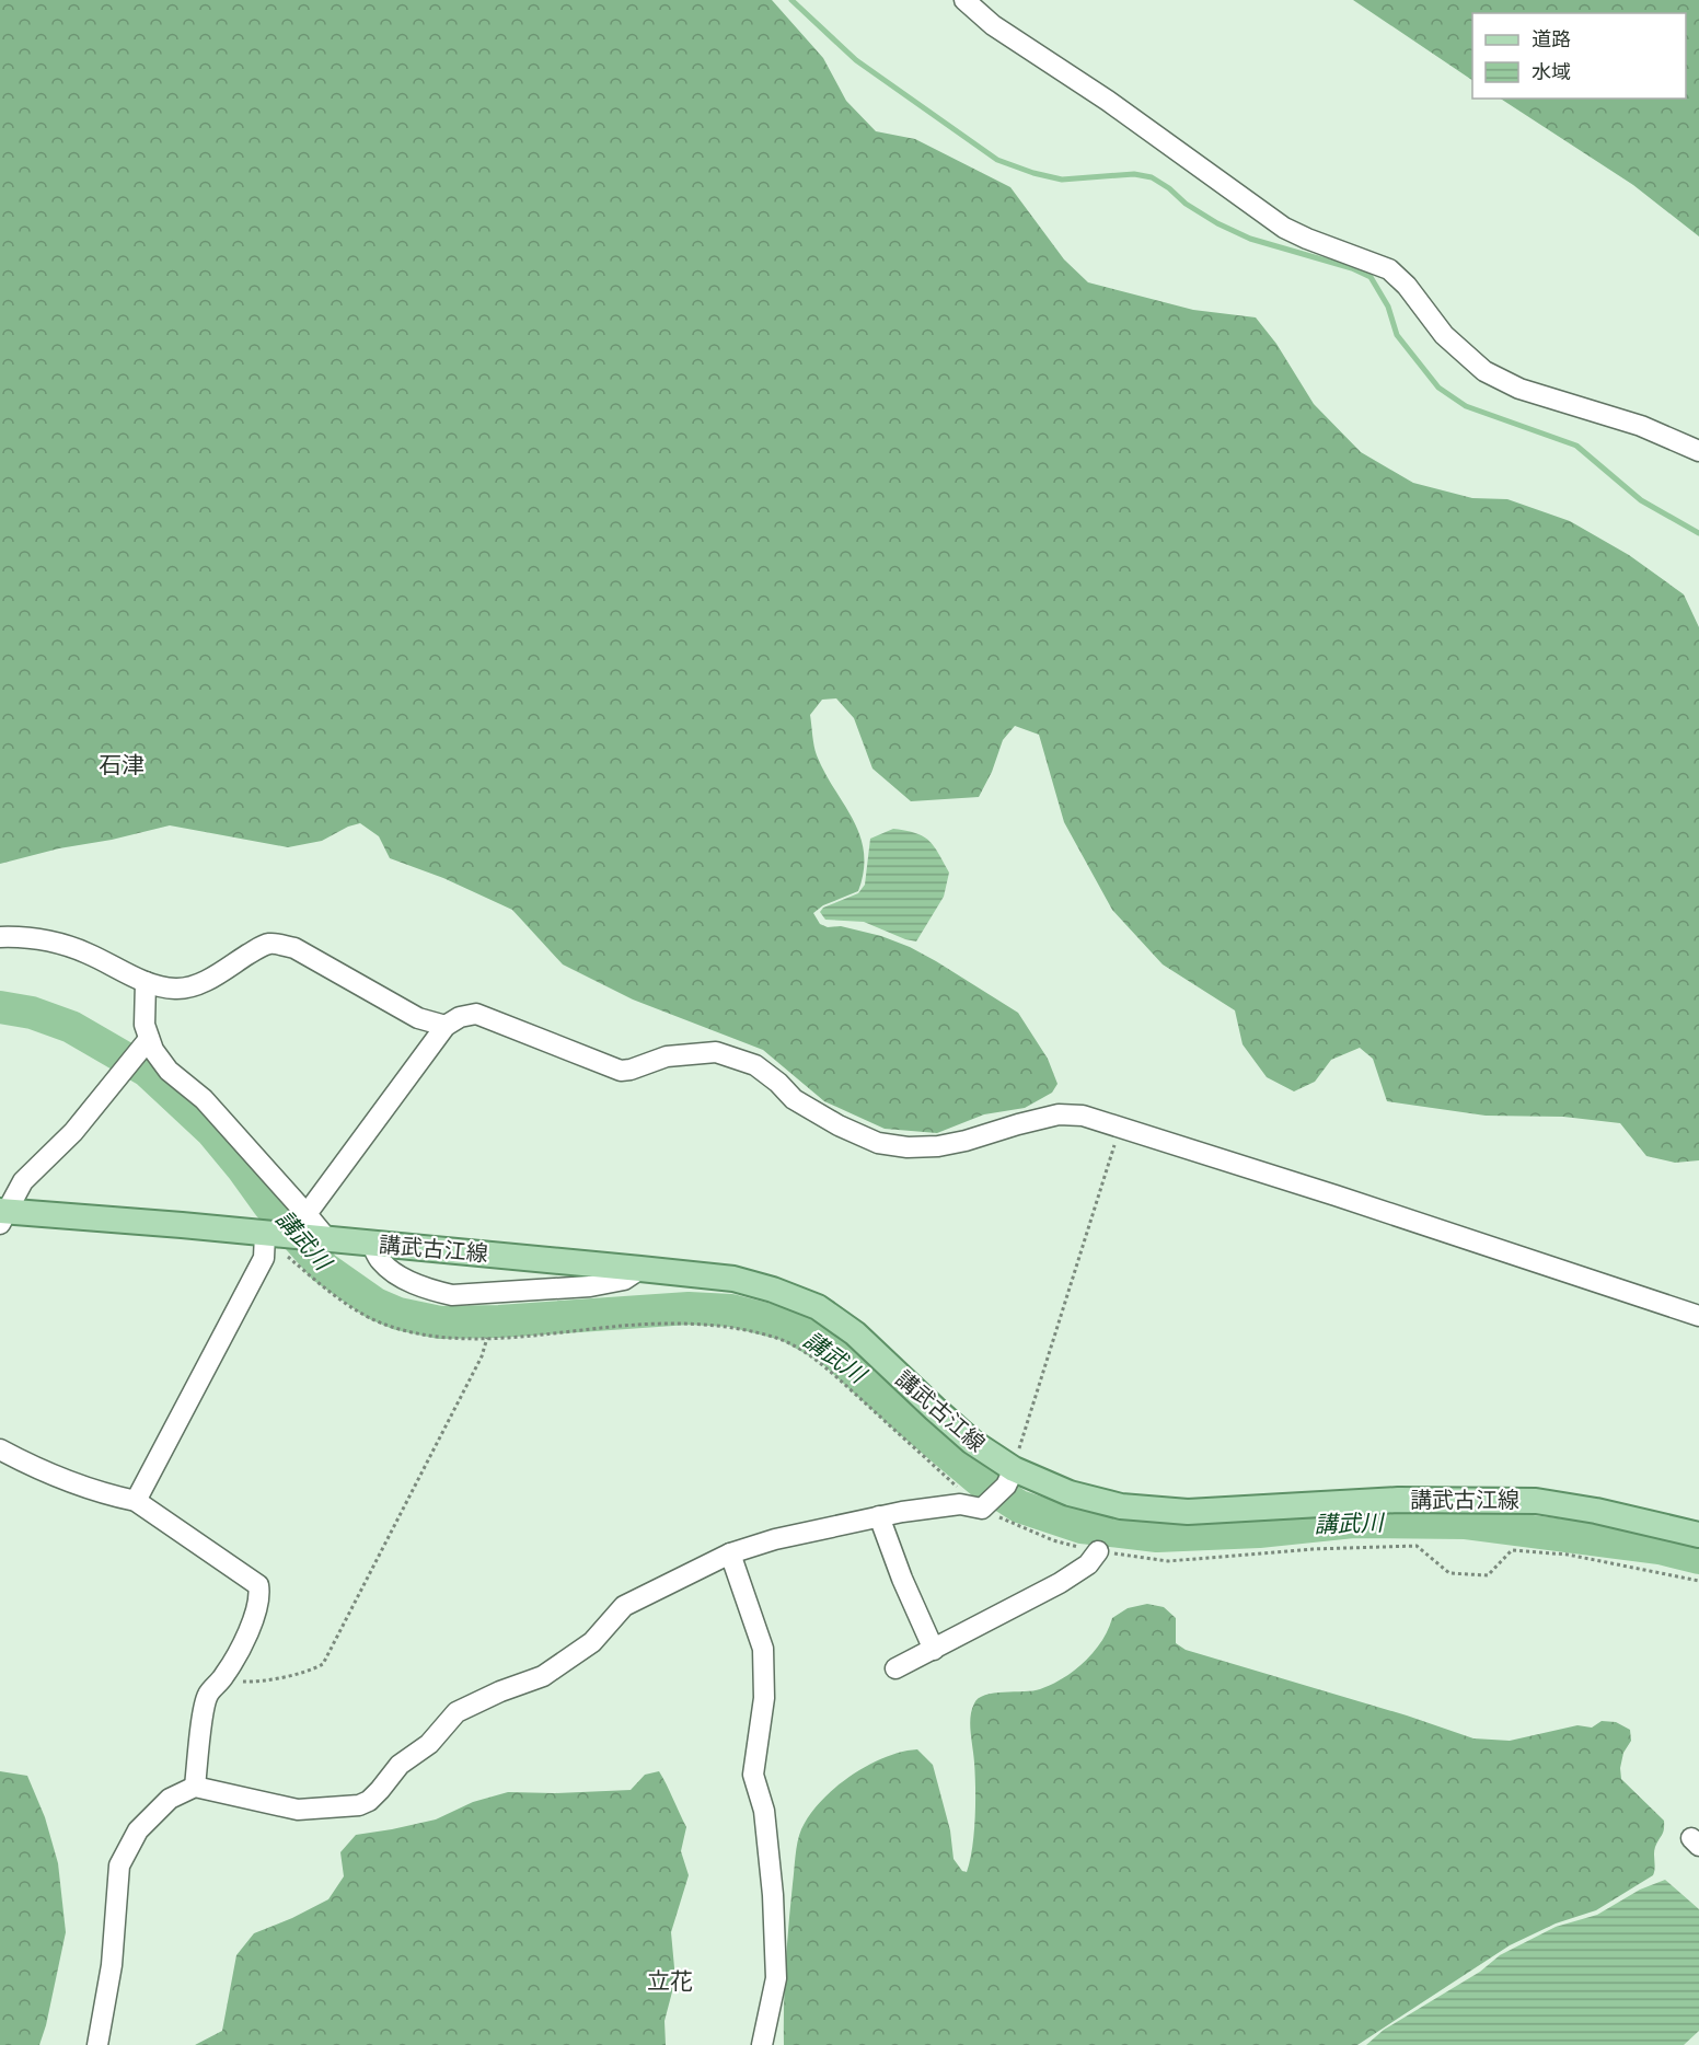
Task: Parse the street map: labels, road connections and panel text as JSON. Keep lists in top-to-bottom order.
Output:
{
  "streets": {
    "main road": ["講武古江線"]
  },
  "districts": ["石津", "立花"],
  "water": ["講武川"],
  "legend": ["道路", "水域"]
}
